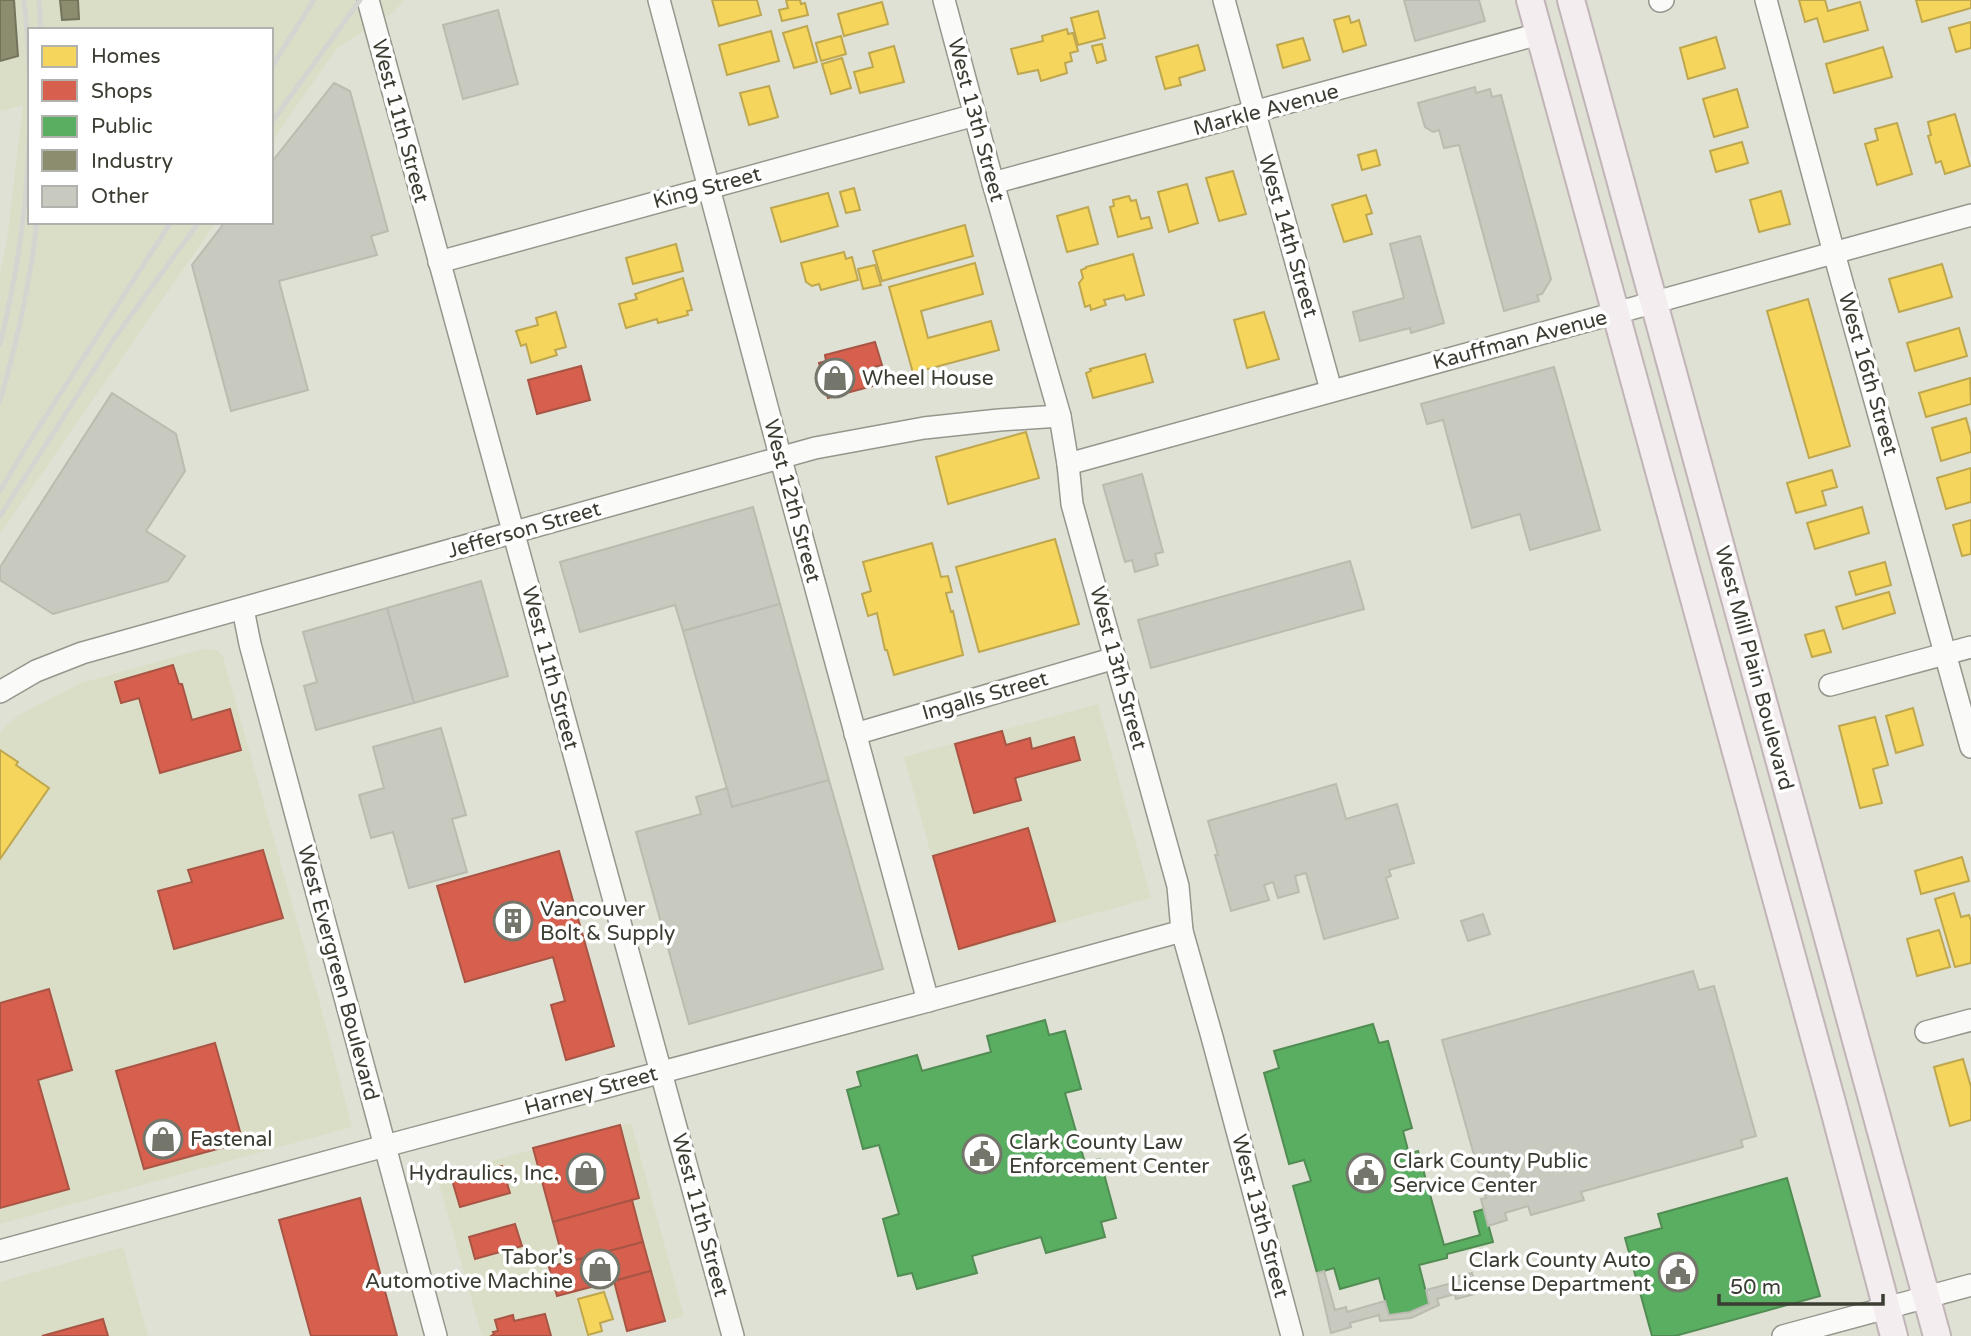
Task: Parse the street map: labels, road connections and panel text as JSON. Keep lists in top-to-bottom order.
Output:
{
  "streets": {
    "main road": ["West Mill Plain Boulevard"],
    "street": [
      "Markle Avenue",
      "West 13th Street",
      "West 11th Street",
      "King Street",
      "West 14th Street",
      "Kauffman Avenue",
      "West 16th Street",
      "West 12th Street",
      "Jefferson Street",
      "Ingalls Street",
      "West Evergreen Boulevard",
      "Harney Street"
    ]
  },
  "crossings": [
    ["Markle Avenue", "West 13th Street"],
    ["Markle Avenue", "West 14th Street"],
    ["Markle Avenue", "West Mill Plain Boulevard"],
    ["West 13th Street", "King Street"],
    ["West 13th Street", "Kauffman Avenue"],
    ["West 13th Street", "Jefferson Street"],
    ["West 13th Street", "Ingalls Street"],
    ["West 13th Street", "Harney Street"],
    ["West 11th Street", "King Street"],
    ["West 11th Street", "Jefferson Street"],
    ["West 11th Street", "Harney Street"],
    ["King Street", "West 12th Street"],
    ["West 14th Street", "Kauffman Avenue"],
    ["Kauffman Avenue", "West 16th Street"],
    ["Kauffman Avenue", "West Mill Plain Boulevard"],
    ["West 12th Street", "Jefferson Street"],
    ["West 12th Street", "Ingalls Street"],
    ["West 12th Street", "Harney Street"],
    ["Jefferson Street", "West Evergreen Boulevard"],
    ["West Evergreen Boulevard", "Harney Street"]
  ],
  "places": {
    "shop": [
      "Wheel House",
      "Fastenal",
      "Hydraulics, Inc.",
      "Tabor's Automotive Machine"
    ],
    "building": ["Vancouver Bolt & Supply"],
    "public building": ["Clark County Law Enforcement Center", "Clark County Public Service Center", "Clark County Auto License Department"]
  },
  "legend": [
    "Homes",
    "Shops",
    "Public",
    "Industry",
    "Other"
  ],
  "scale_bar": "50 m"
}
